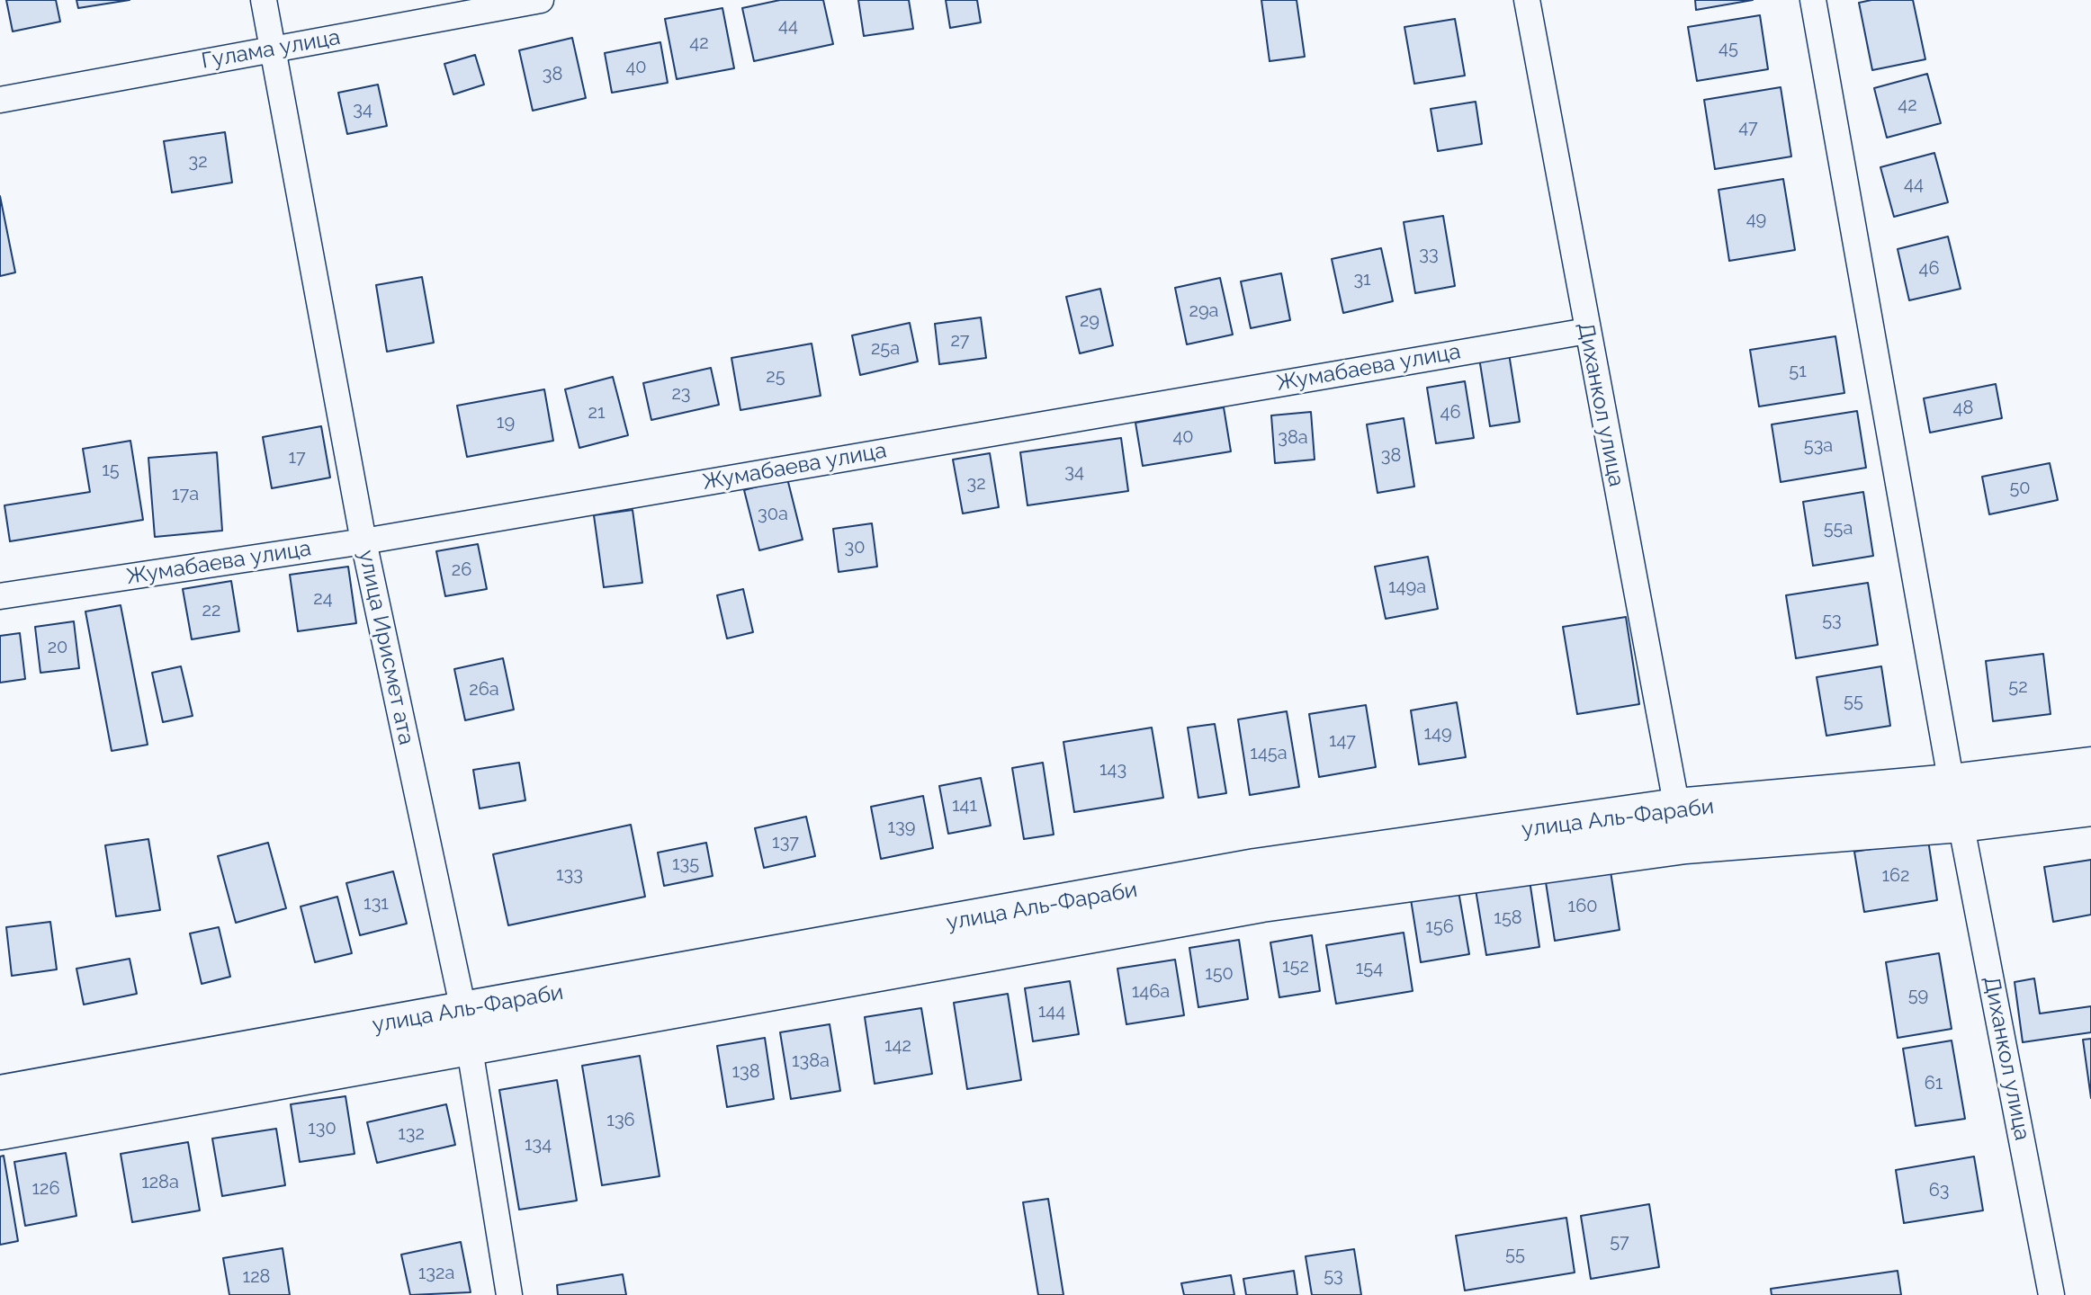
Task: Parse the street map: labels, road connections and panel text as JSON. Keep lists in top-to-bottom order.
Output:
{
  "streets": {
    "main road": ["улица Аль-Фараби"],
    "street": [
      "Гулама улица",
      "Жумабаева улица",
      "Диханкол улица",
      "улица Ирисмет ата"
    ]
  },
  "crossings": [
    ["Гулама улица", "улица Ирисмет ата"],
    ["Жумабаева улица", "Диханкол улица"],
    ["Жумабаева улица", "улица Ирисмет ата"],
    ["Диханкол улица", "улица Аль-Фараби"],
    ["улица Ирисмет ата", "улица Аль-Фараби"]
  ],
  "house_numbers": [
    "44",
    "42",
    "45",
    "40",
    "38",
    "42",
    "34",
    "47",
    "32",
    "44",
    "49",
    "33",
    "46",
    "31",
    "29а",
    "29",
    "27",
    "25а",
    "51",
    "25",
    "23",
    "48",
    "21",
    "46",
    "19",
    "40",
    "38а",
    "53а",
    "38",
    "17",
    "15",
    "34",
    "32",
    "50",
    "17а",
    "30а",
    "55а",
    "30",
    "26",
    "149а",
    "24",
    "22",
    "53",
    "20",
    "52",
    "26а",
    "55",
    "149",
    "147",
    "145а",
    "143",
    "141",
    "139",
    "137",
    "135",
    "133",
    "162",
    "131",
    "160",
    "158",
    "156",
    "152",
    "154",
    "150",
    "146а",
    "59",
    "144",
    "142",
    "138а",
    "138",
    "61",
    "136",
    "130",
    "132",
    "134",
    "128а",
    "126",
    "63",
    "57",
    "55",
    "132а",
    "53",
    "128"
  ]
}
